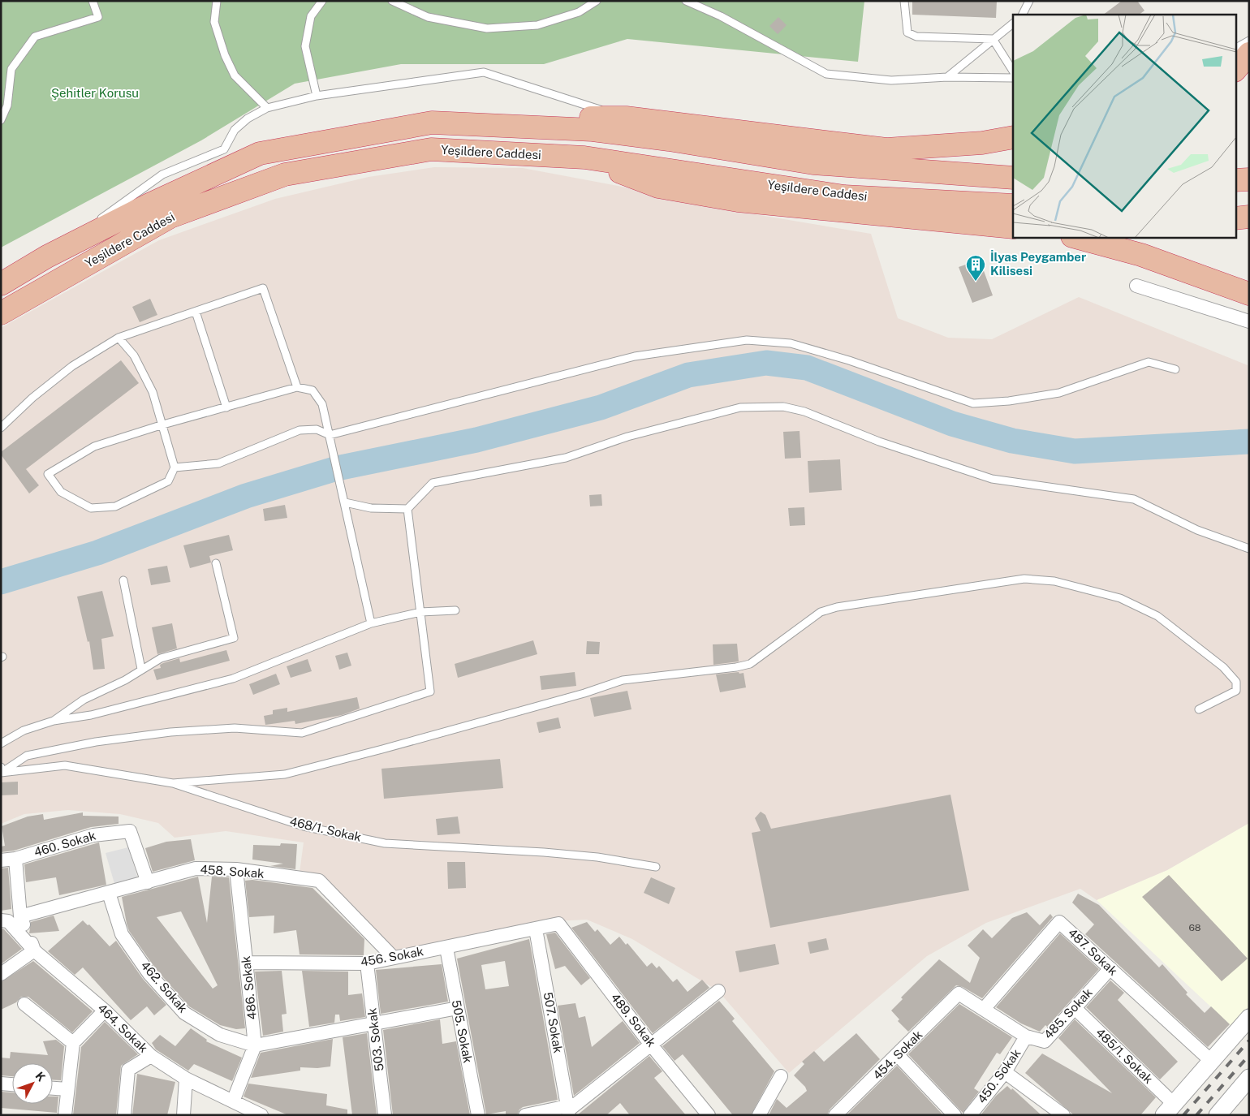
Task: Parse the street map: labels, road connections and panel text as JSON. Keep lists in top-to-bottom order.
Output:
{
  "streets": {
    "highway": ["Yeşildere Caddesi"],
    "street": [
      "460. Sokak",
      "458. Sokak",
      "487. Sokak",
      "456. Sokak",
      "462. Sokak",
      "486. Sokak",
      "485. Sokak",
      "489. Sokak",
      "507. Sokak",
      "464. Sokak",
      "505. Sokak",
      "503. Sokak",
      "454. Sokak",
      "485/1. Sokak",
      "450. Sokak"
    ],
    "lane": ["468/1. Sokak"]
  },
  "crossings": [
    ["460. Sokak", "458. Sokak"],
    ["458. Sokak", "456. Sokak"],
    ["458. Sokak", "462. Sokak"],
    ["458. Sokak", "486. Sokak"],
    ["487. Sokak", "485. Sokak"],
    ["456. Sokak", "486. Sokak"],
    ["456. Sokak", "489. Sokak"],
    ["456. Sokak", "507. Sokak"],
    ["456. Sokak", "505. Sokak"],
    ["456. Sokak", "503. Sokak"],
    ["462. Sokak", "486. Sokak"],
    ["486. Sokak", "464. Sokak"],
    ["485. Sokak", "454. Sokak"],
    ["485. Sokak", "485/1. Sokak"],
    ["485. Sokak", "450. Sokak"]
  ],
  "parks": ["Şehitler Korusu"],
  "places": {
    "building": ["İlyas Peygamber Kilisesi"]
  },
  "house_numbers": ["68"],
  "north": "top right"
}
